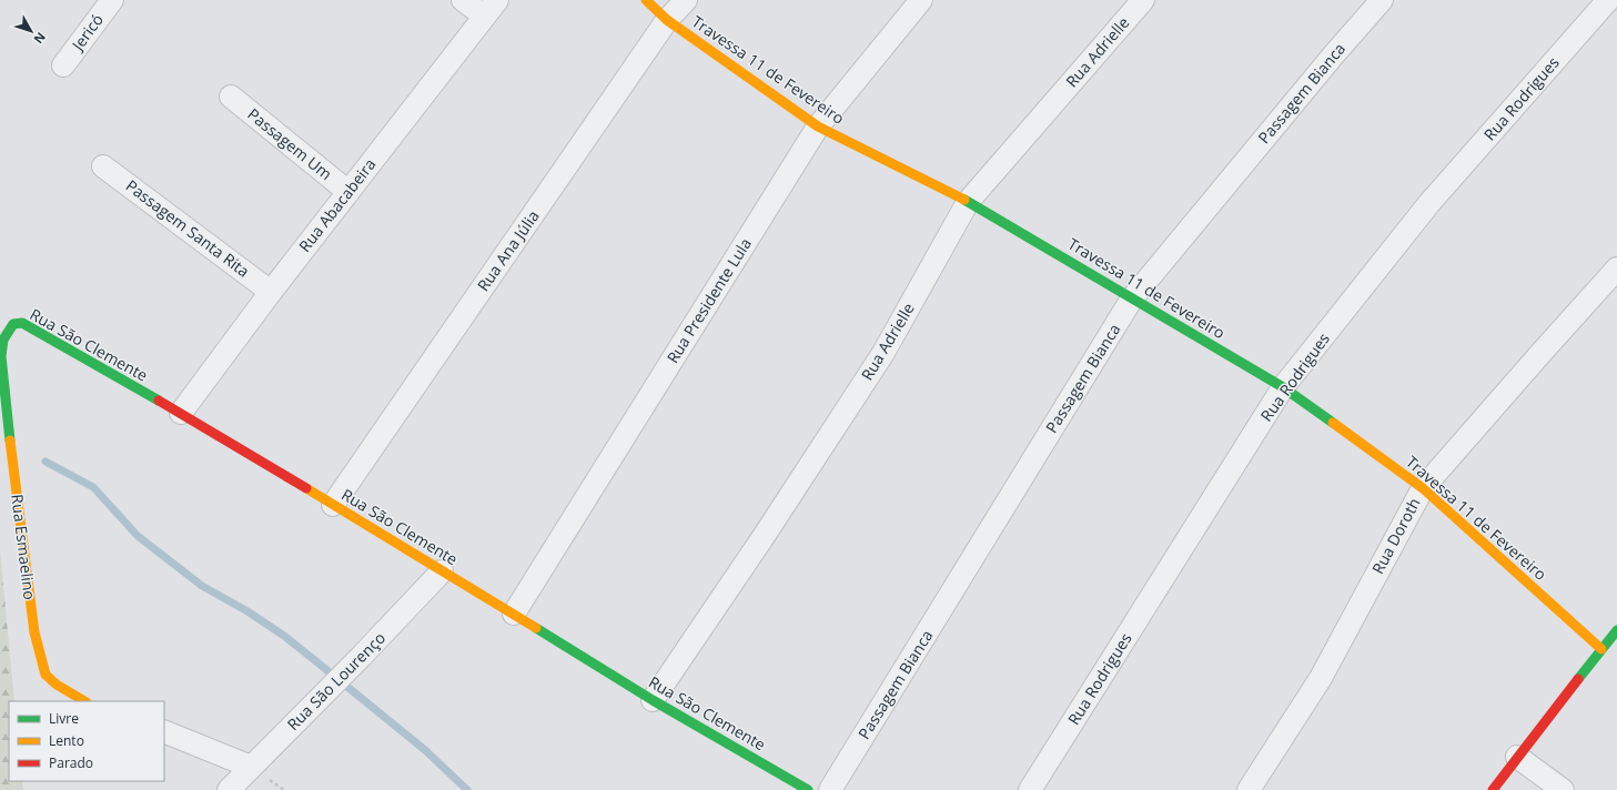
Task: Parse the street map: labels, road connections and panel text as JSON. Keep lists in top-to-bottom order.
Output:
{
  "streets": {
    "street": [
      "Jericó",
      "Rua Adrielle",
      "Travessa 11 de Fevereiro",
      "Passagem Bianca",
      "Rua Rodrigues",
      "Passagem Um",
      "Rua Abacabeira",
      "Passagem Santa Rita",
      "Rua Ana Júlia",
      "Rua Presidente Lula",
      "Rua São Clemente",
      "Rua Doroth",
      "Rua Esmaelino",
      "Rua São Lourenço"
    ]
  },
  "crossings": [
    ["Rua Adrielle", "Travessa 11 de Fevereiro"],
    ["Rua Adrielle", "Rua São Clemente"],
    ["Travessa 11 de Fevereiro", "Passagem Bianca"],
    ["Travessa 11 de Fevereiro", "Rua Rodrigues"],
    ["Travessa 11 de Fevereiro", "Rua Ana Júlia"],
    ["Travessa 11 de Fevereiro", "Rua Presidente Lula"],
    ["Travessa 11 de Fevereiro", "Rua Doroth"],
    ["Passagem Um", "Rua Abacabeira"],
    ["Rua Abacabeira", "Passagem Santa Rita"],
    ["Rua Abacabeira", "Rua São Clemente"],
    ["Rua Ana Júlia", "Rua São Clemente"],
    ["Rua Presidente Lula", "Rua São Clemente"],
    ["Rua São Clemente", "Rua Esmaelino"],
    ["Rua São Clemente", "Rua São Lourenço"]
  ],
  "legend": ["Livre", "Lento", "Parado"],
  "north": "bottom right"
}
